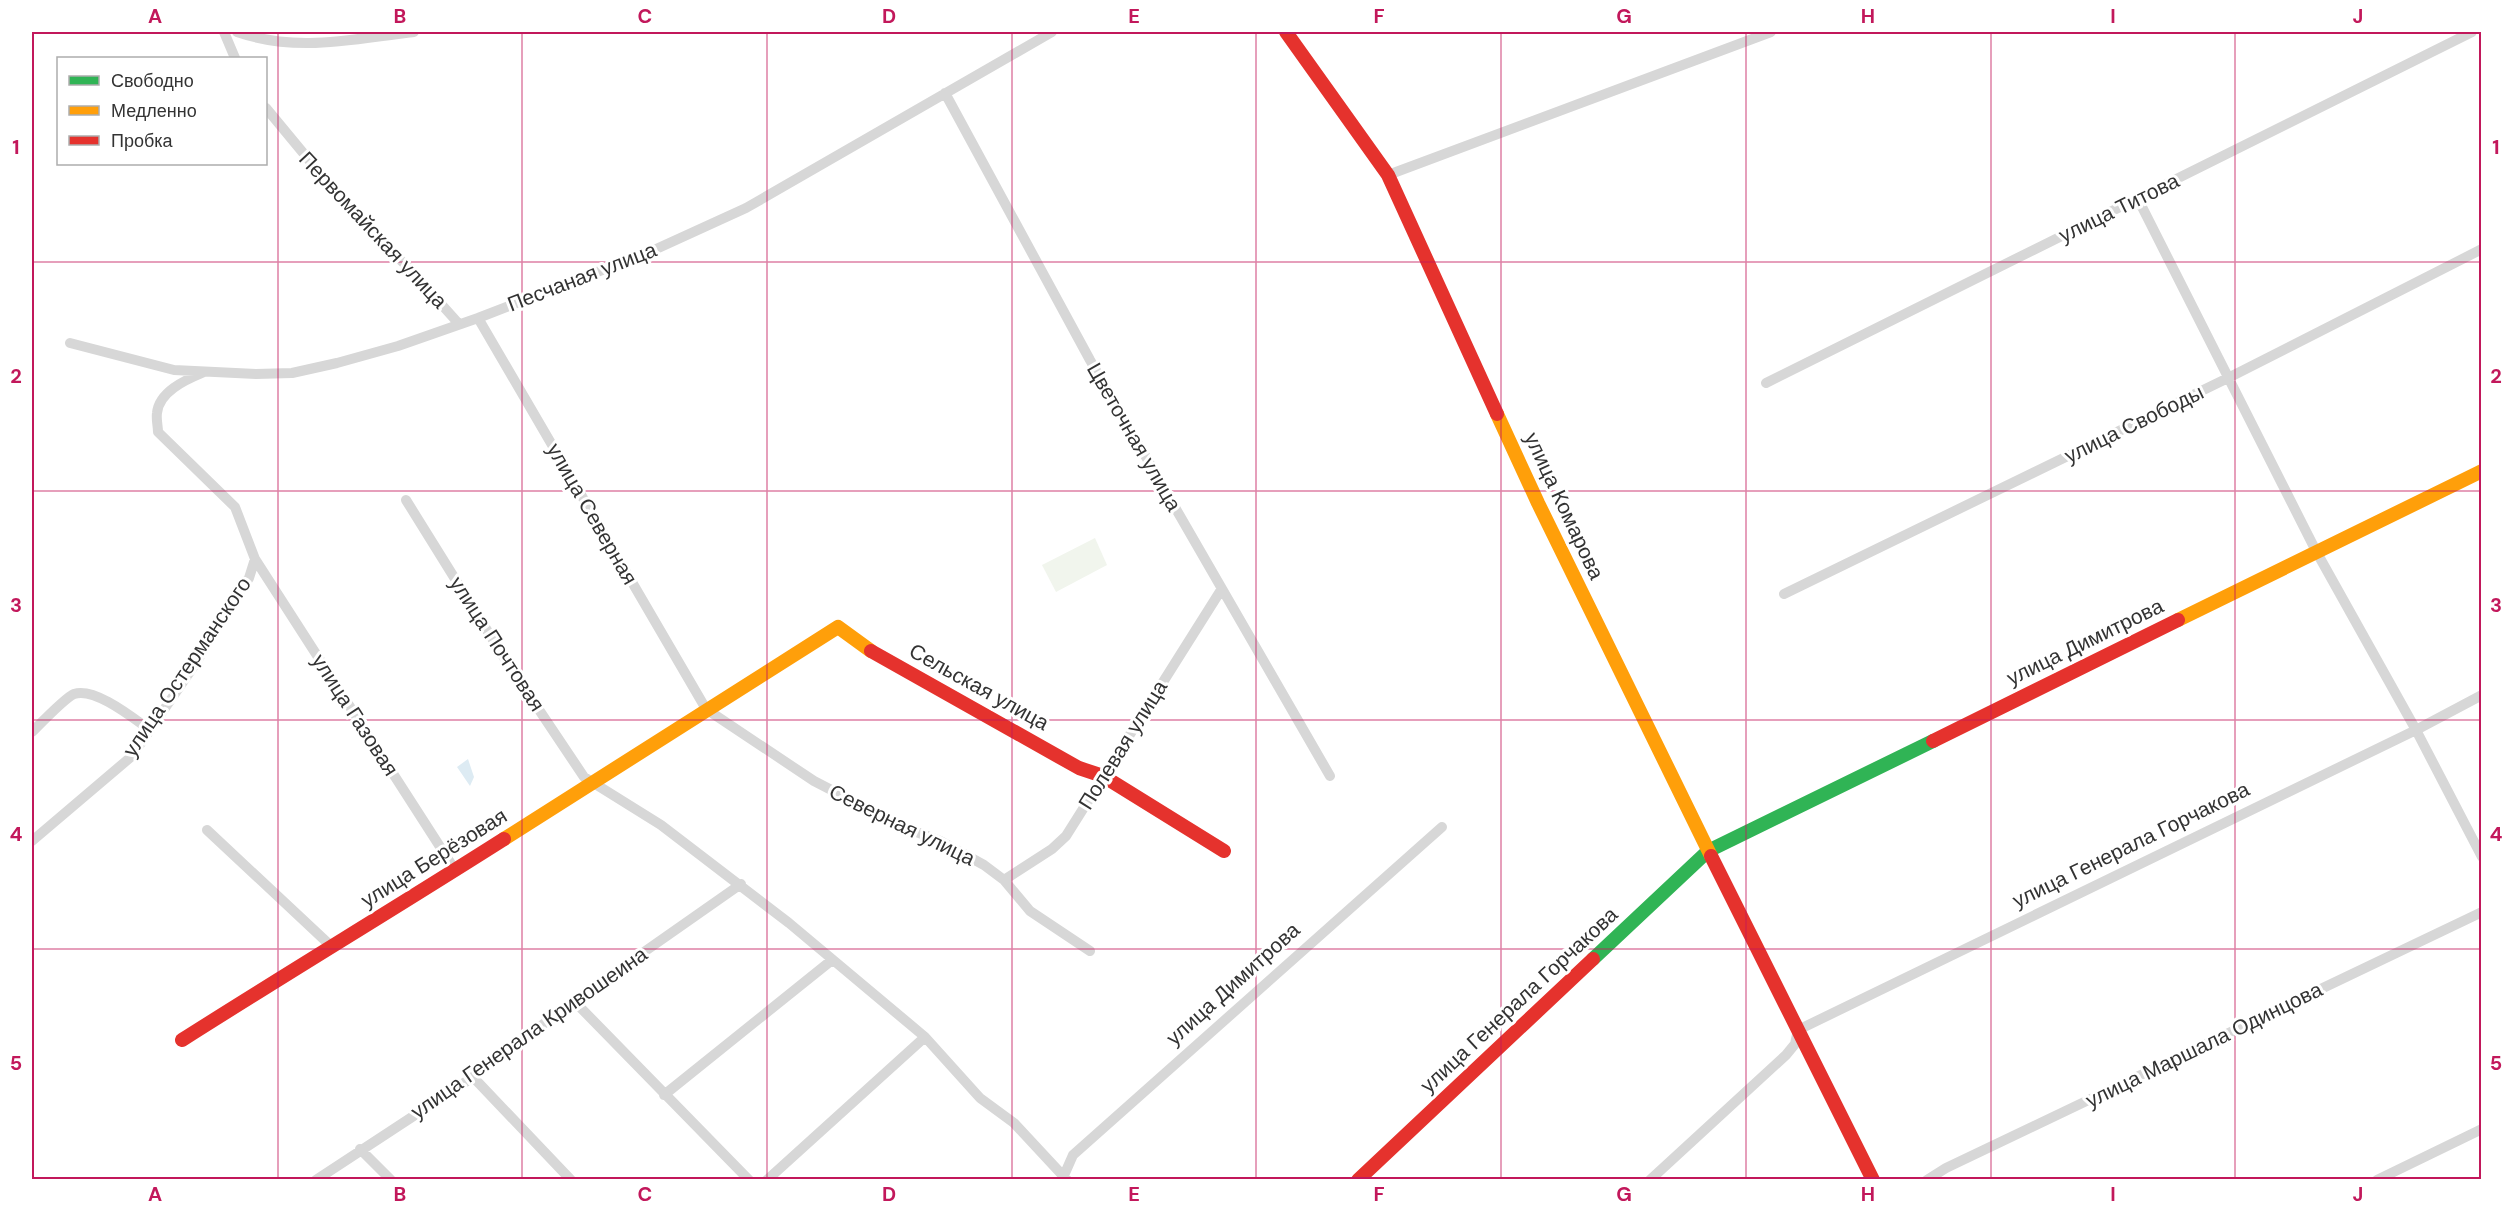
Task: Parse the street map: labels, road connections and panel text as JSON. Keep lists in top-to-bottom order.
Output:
{
  "streets": {
    "street": [
      "улица Титова",
      "Первомайская улица",
      "Песчаная улица",
      "улица Свободы",
      "Цветочная улица",
      "улица Комарова",
      "улица Северная",
      "улица Димитрова",
      "улица Почтовая",
      "улица Остерманского",
      "Сельская улица",
      "улица Газовая",
      "Полевая улица",
      "Северная улица",
      "улица Генерала Горчакова",
      "улица Берёзовая",
      "улица Генерала Кривошеина",
      "улица Маршала Одинцова"
    ]
  },
  "crossings": [
    ["Первомайская улица", "Песчаная улица"],
    ["Песчаная улица", "Цветочная улица"],
    ["Песчаная улица", "улица Северная"],
    ["Песчаная улица", "улица Газовая"],
    ["Цветочная улица", "Полевая улица"],
    ["улица Комарова", "улица Димитрова"],
    ["улица Комарова", "улица Генерала Горчакова"],
    ["улица Северная", "Северная улица"],
    ["улица Северная", "улица Берёзовая"],
    ["улица Димитрова", "улица Почтовая"],
    ["улица Димитрова", "улица Генерала Горчакова"],
    ["улица Почтовая", "улица Берёзовая"],
    ["улица Почтовая", "улица Генерала Кривошеина"],
    ["улица Остерманского", "улица Газовая"],
    ["Сельская улица", "Полевая улица"],
    ["Сельская улица", "улица Берёзовая"],
    ["улица Газовая", "улица Берёзовая"],
    ["Полевая улица", "Северная улица"],
    ["Северная улица", "улица Берёзовая"]
  ],
  "legend": ["Свободно", "Медленно", "Пробка"],
  "grid": {
    "columns": [
      "A",
      "B",
      "C",
      "D",
      "E",
      "F",
      "G",
      "H",
      "I",
      "J"
    ],
    "rows": [
      "1",
      "2",
      "3",
      "4",
      "5"
    ]
  }
}
